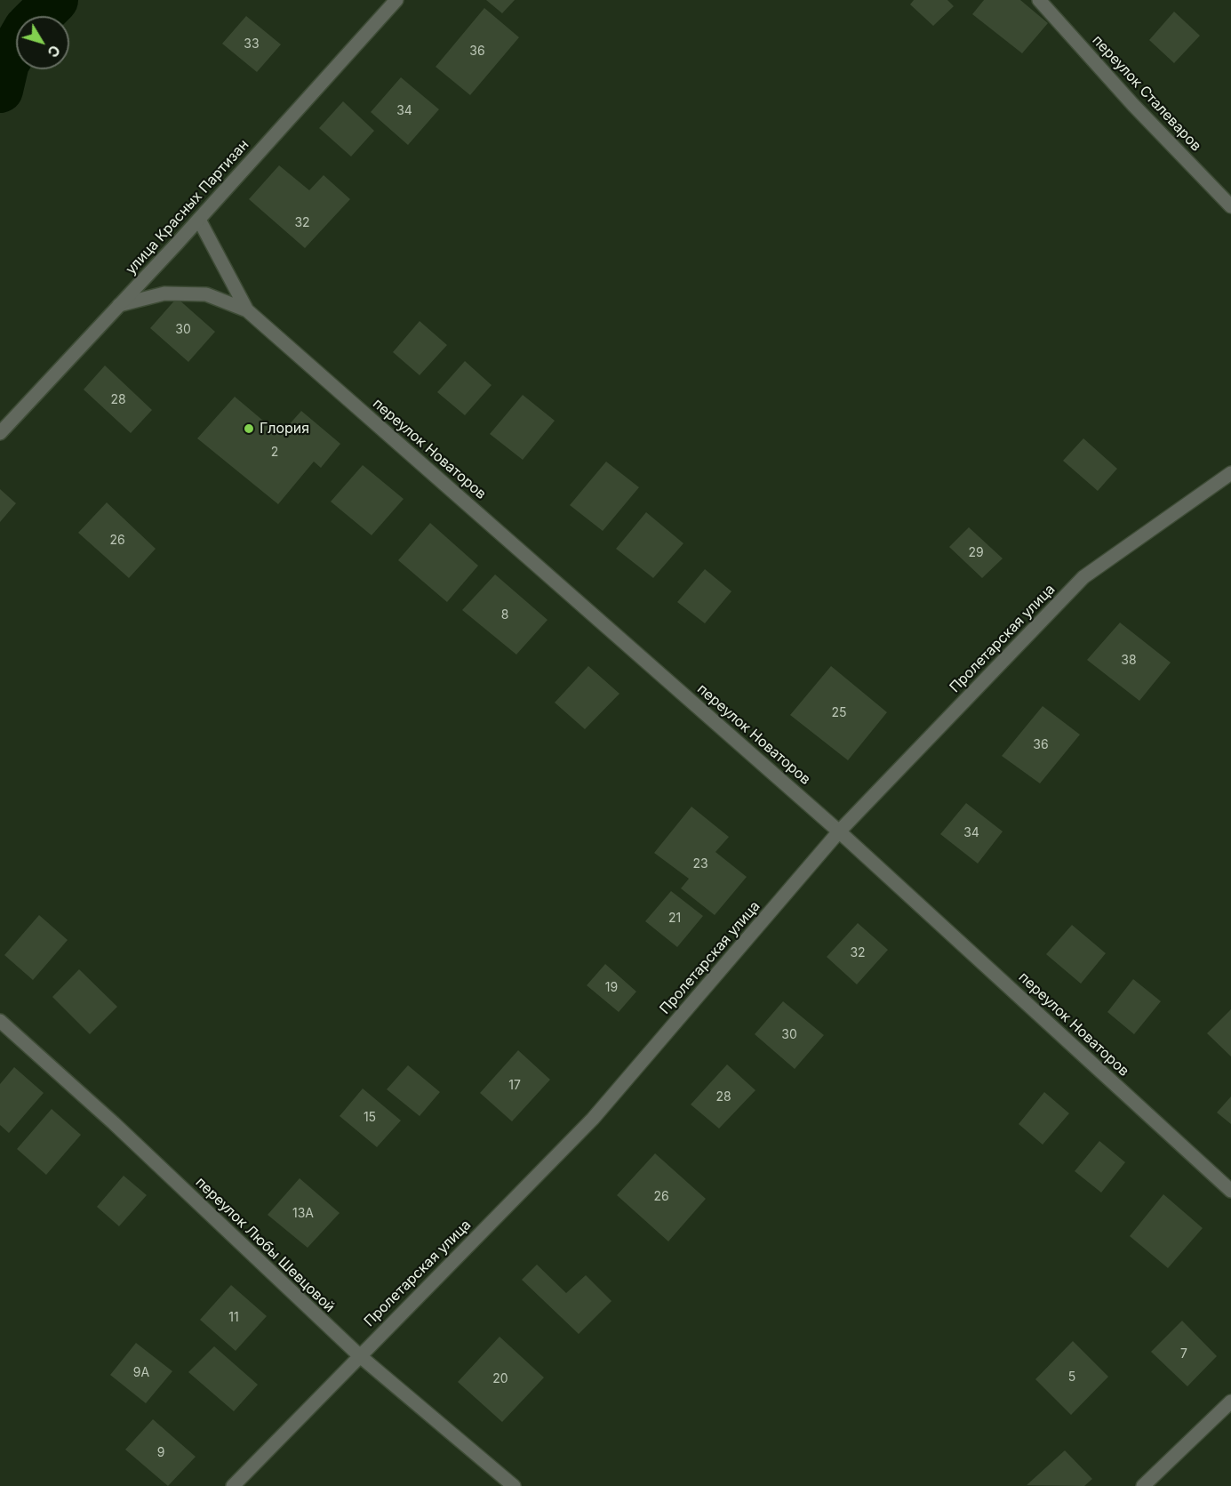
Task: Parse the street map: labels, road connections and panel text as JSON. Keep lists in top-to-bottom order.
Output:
{
  "streets": {
    "street": [
      "переулок Сталеваров",
      "улица Красных Партизан",
      "переулок Новаторов",
      "Пролетарская улица",
      "переулок Любы Шевцовой"
    ]
  },
  "crossings": [
    ["переулок Новаторов", "Пролетарская улица"],
    ["Пролетарская улица", "переулок Любы Шевцовой"]
  ],
  "places": ["Глория"],
  "house_numbers": [
    "33",
    "36",
    "34",
    "32",
    "30",
    "28",
    "2",
    "26",
    "29",
    "8",
    "38",
    "25",
    "36",
    "34",
    "23",
    "21",
    "32",
    "19",
    "30",
    "17",
    "28",
    "15",
    "26",
    "13А",
    "11",
    "7",
    "9А",
    "5",
    "20",
    "9"
  ],
  "north": "bottom right"
}
